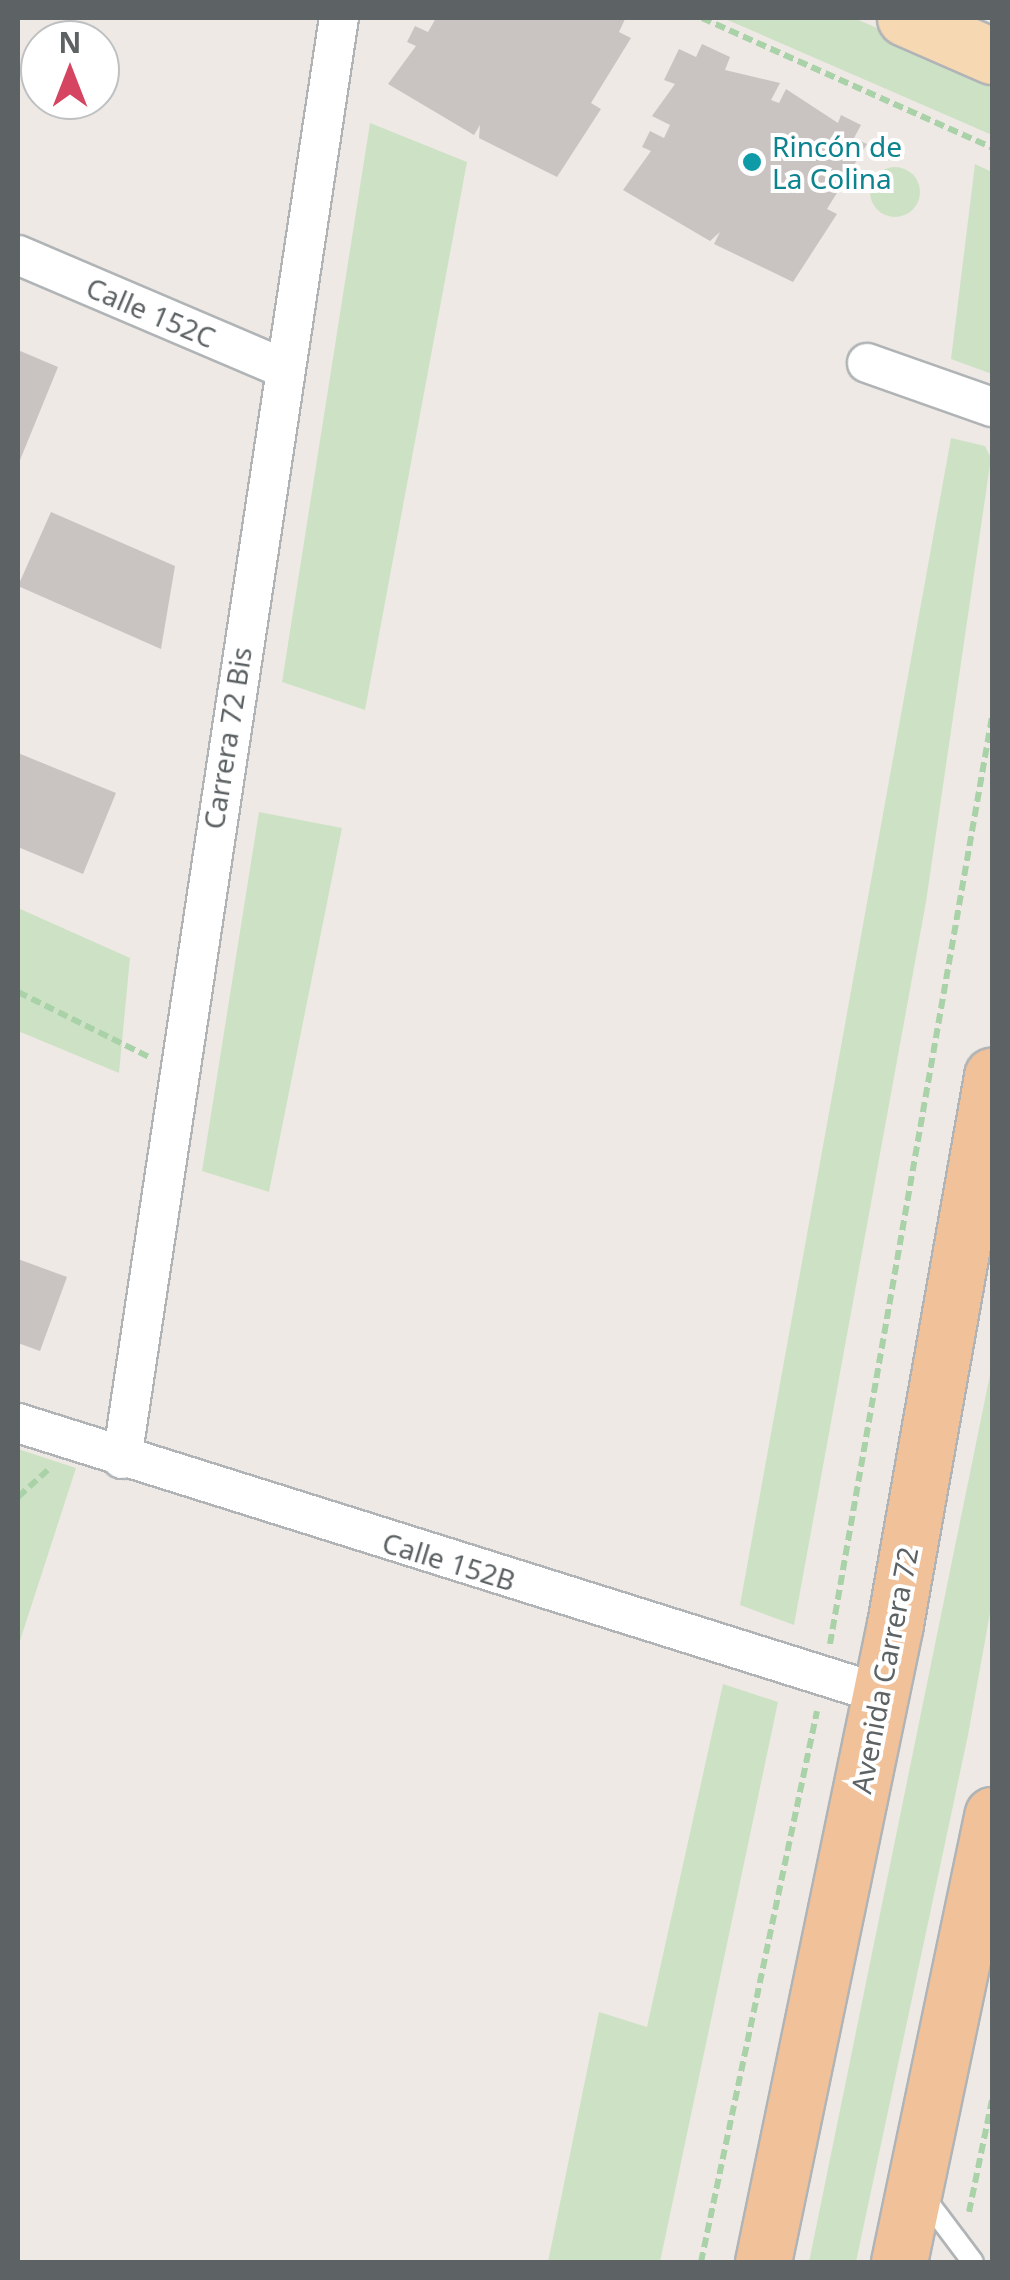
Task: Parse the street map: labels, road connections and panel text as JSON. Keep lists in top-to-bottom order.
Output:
{
  "streets": {
    "highway": ["Avenida Carrera 72"],
    "street": ["Calle 152C", "Carrera 72 Bis", "Calle 152B"]
  },
  "crossings": [
    ["Calle 152C", "Carrera 72 Bis"],
    ["Carrera 72 Bis", "Calle 152B"],
    ["Calle 152B", "Avenida Carrera 72"]
  ],
  "places": ["Rincón de La Colina"],
  "north": "top"
}
